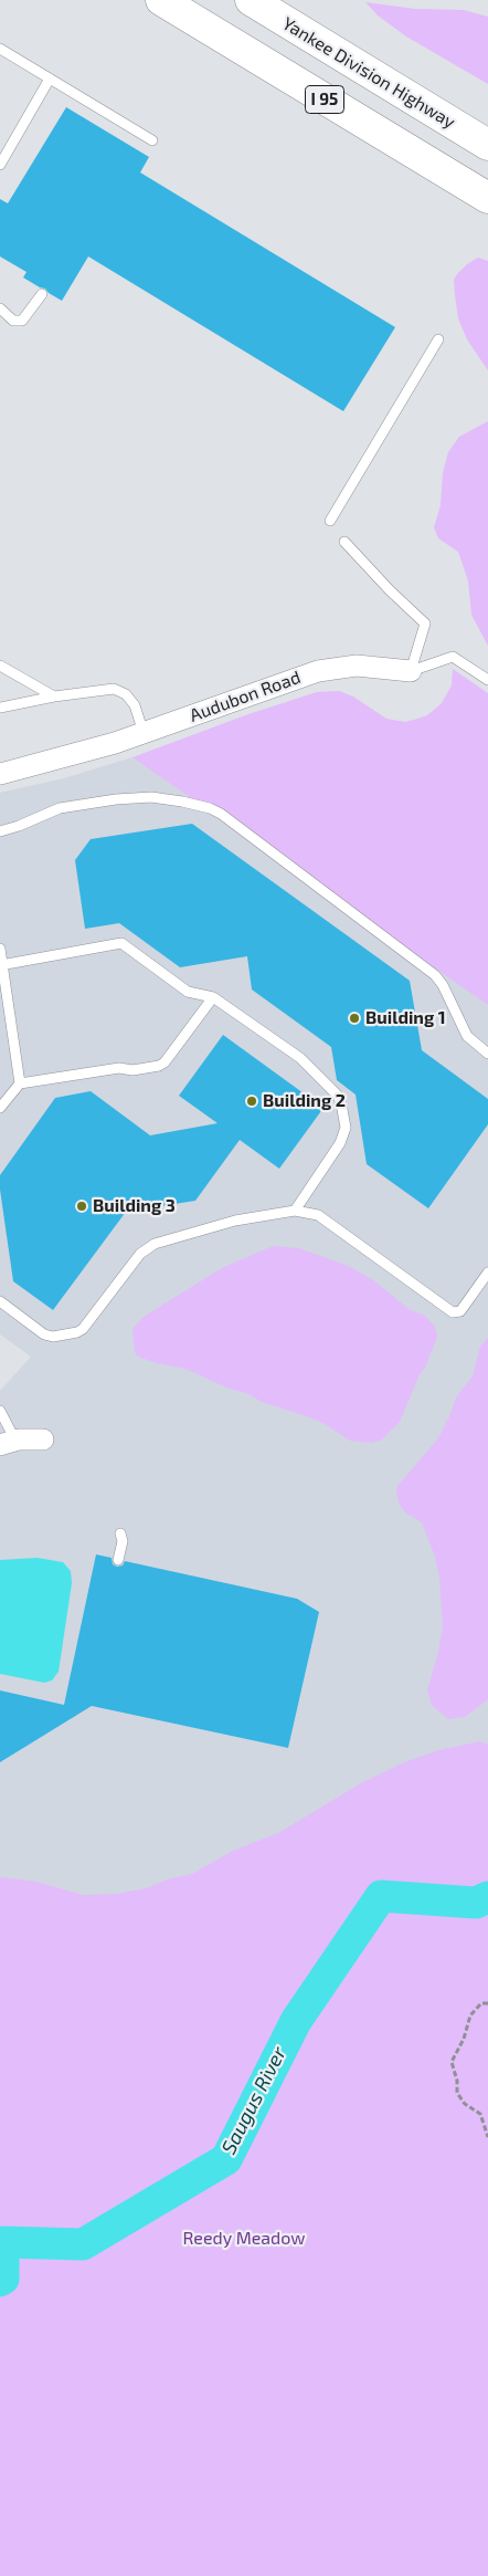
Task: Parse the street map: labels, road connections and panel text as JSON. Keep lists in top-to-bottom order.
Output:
{
  "streets": {
    "highway": ["Yankee Division Highway", "I 95"],
    "street": ["Audubon Road"]
  },
  "water": ["Saugus River"],
  "parks": ["Reedy Meadow"],
  "places": ["Building 1", "Building 2", "Building 3"]
}
